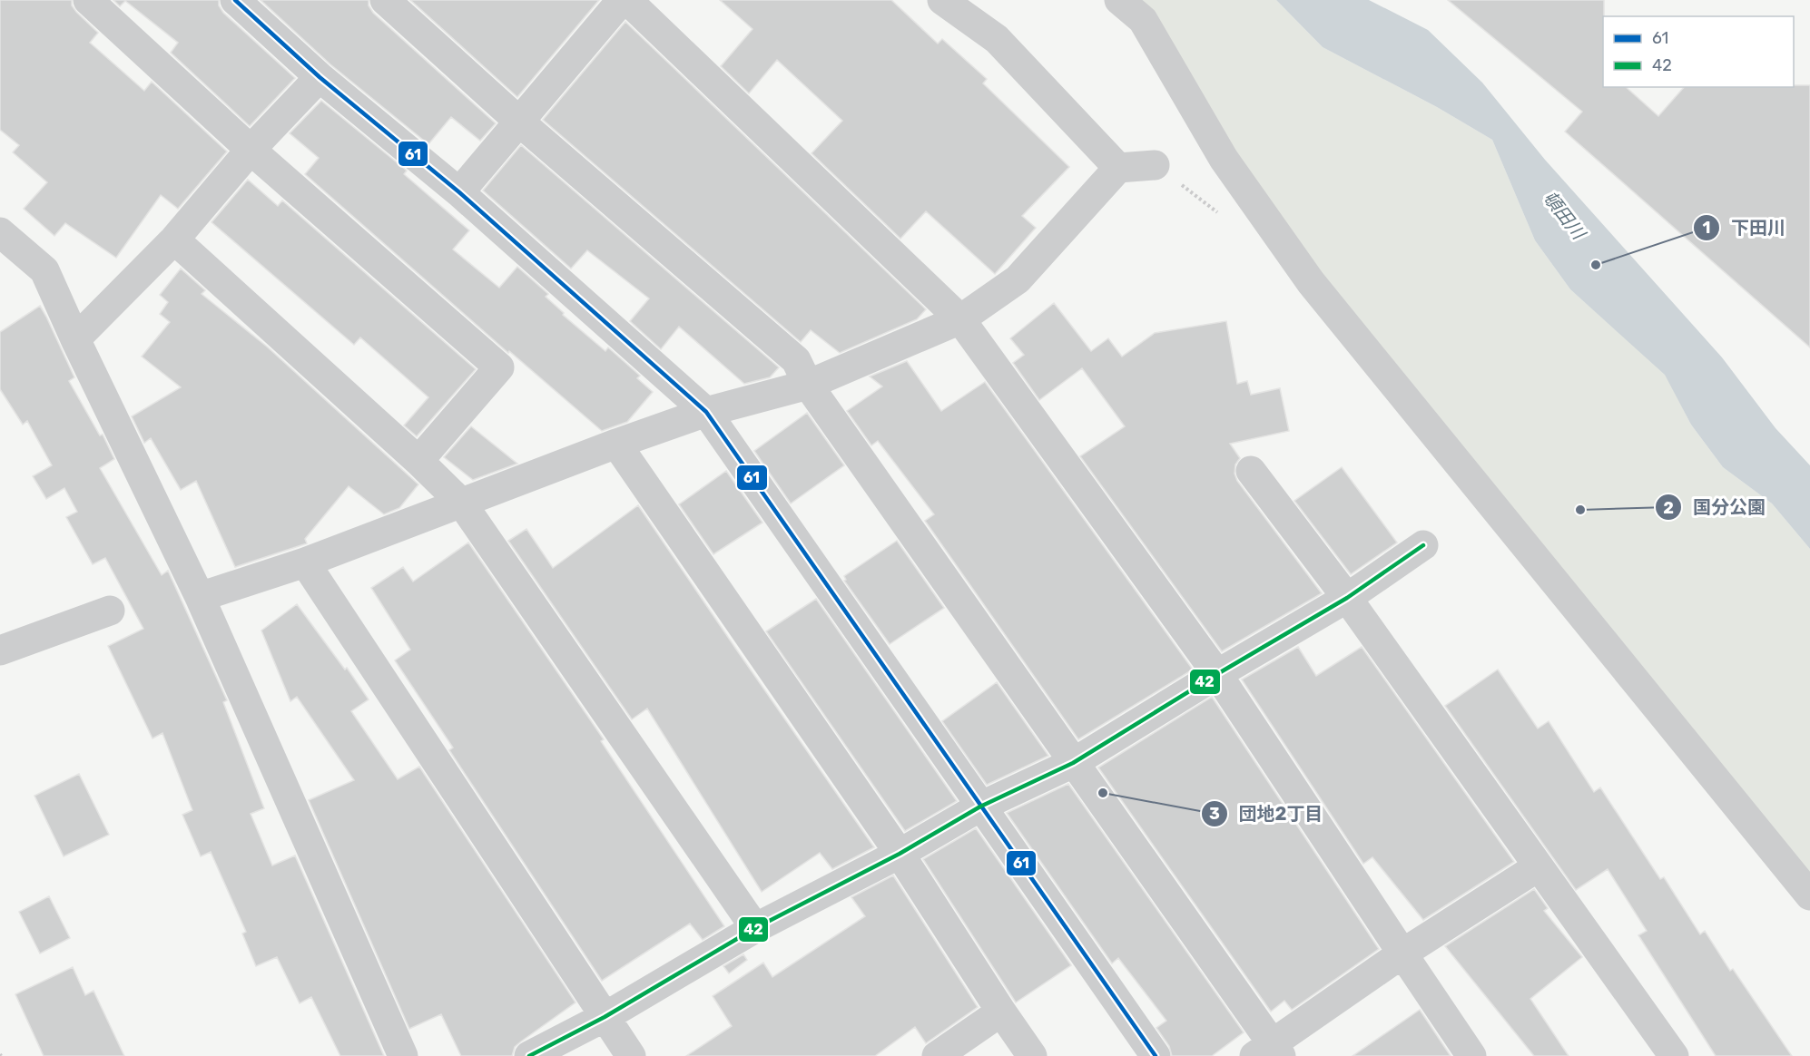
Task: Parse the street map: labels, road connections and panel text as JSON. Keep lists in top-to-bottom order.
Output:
{
  "water": ["頓田川"],
  "places": ["下田川", "国分公園", "団地2丁目"],
  "lines": ["transit line 61", "transit line 42"],
  "legend": ["61", "42"]
}
